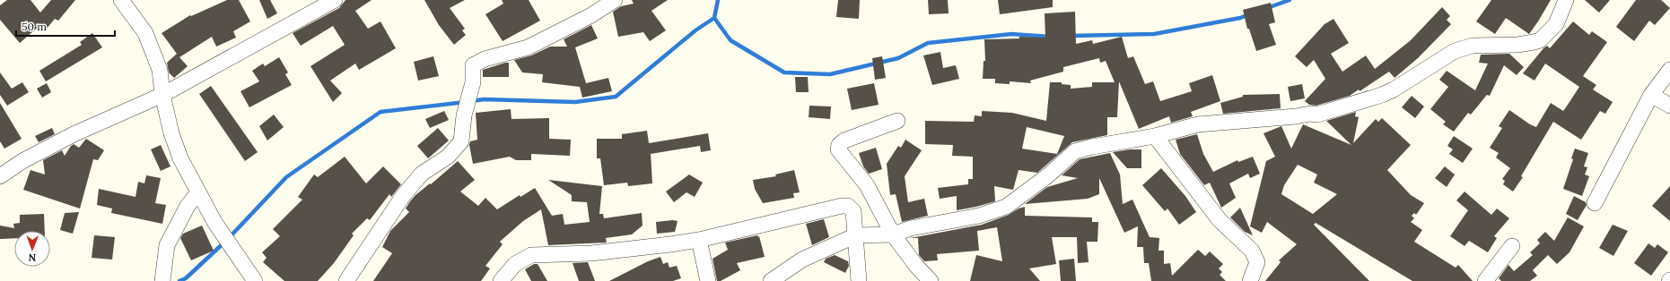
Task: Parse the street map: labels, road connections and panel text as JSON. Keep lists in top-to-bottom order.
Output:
{
  "scale_bar": "50 m",
  "north": "bottom"
}
